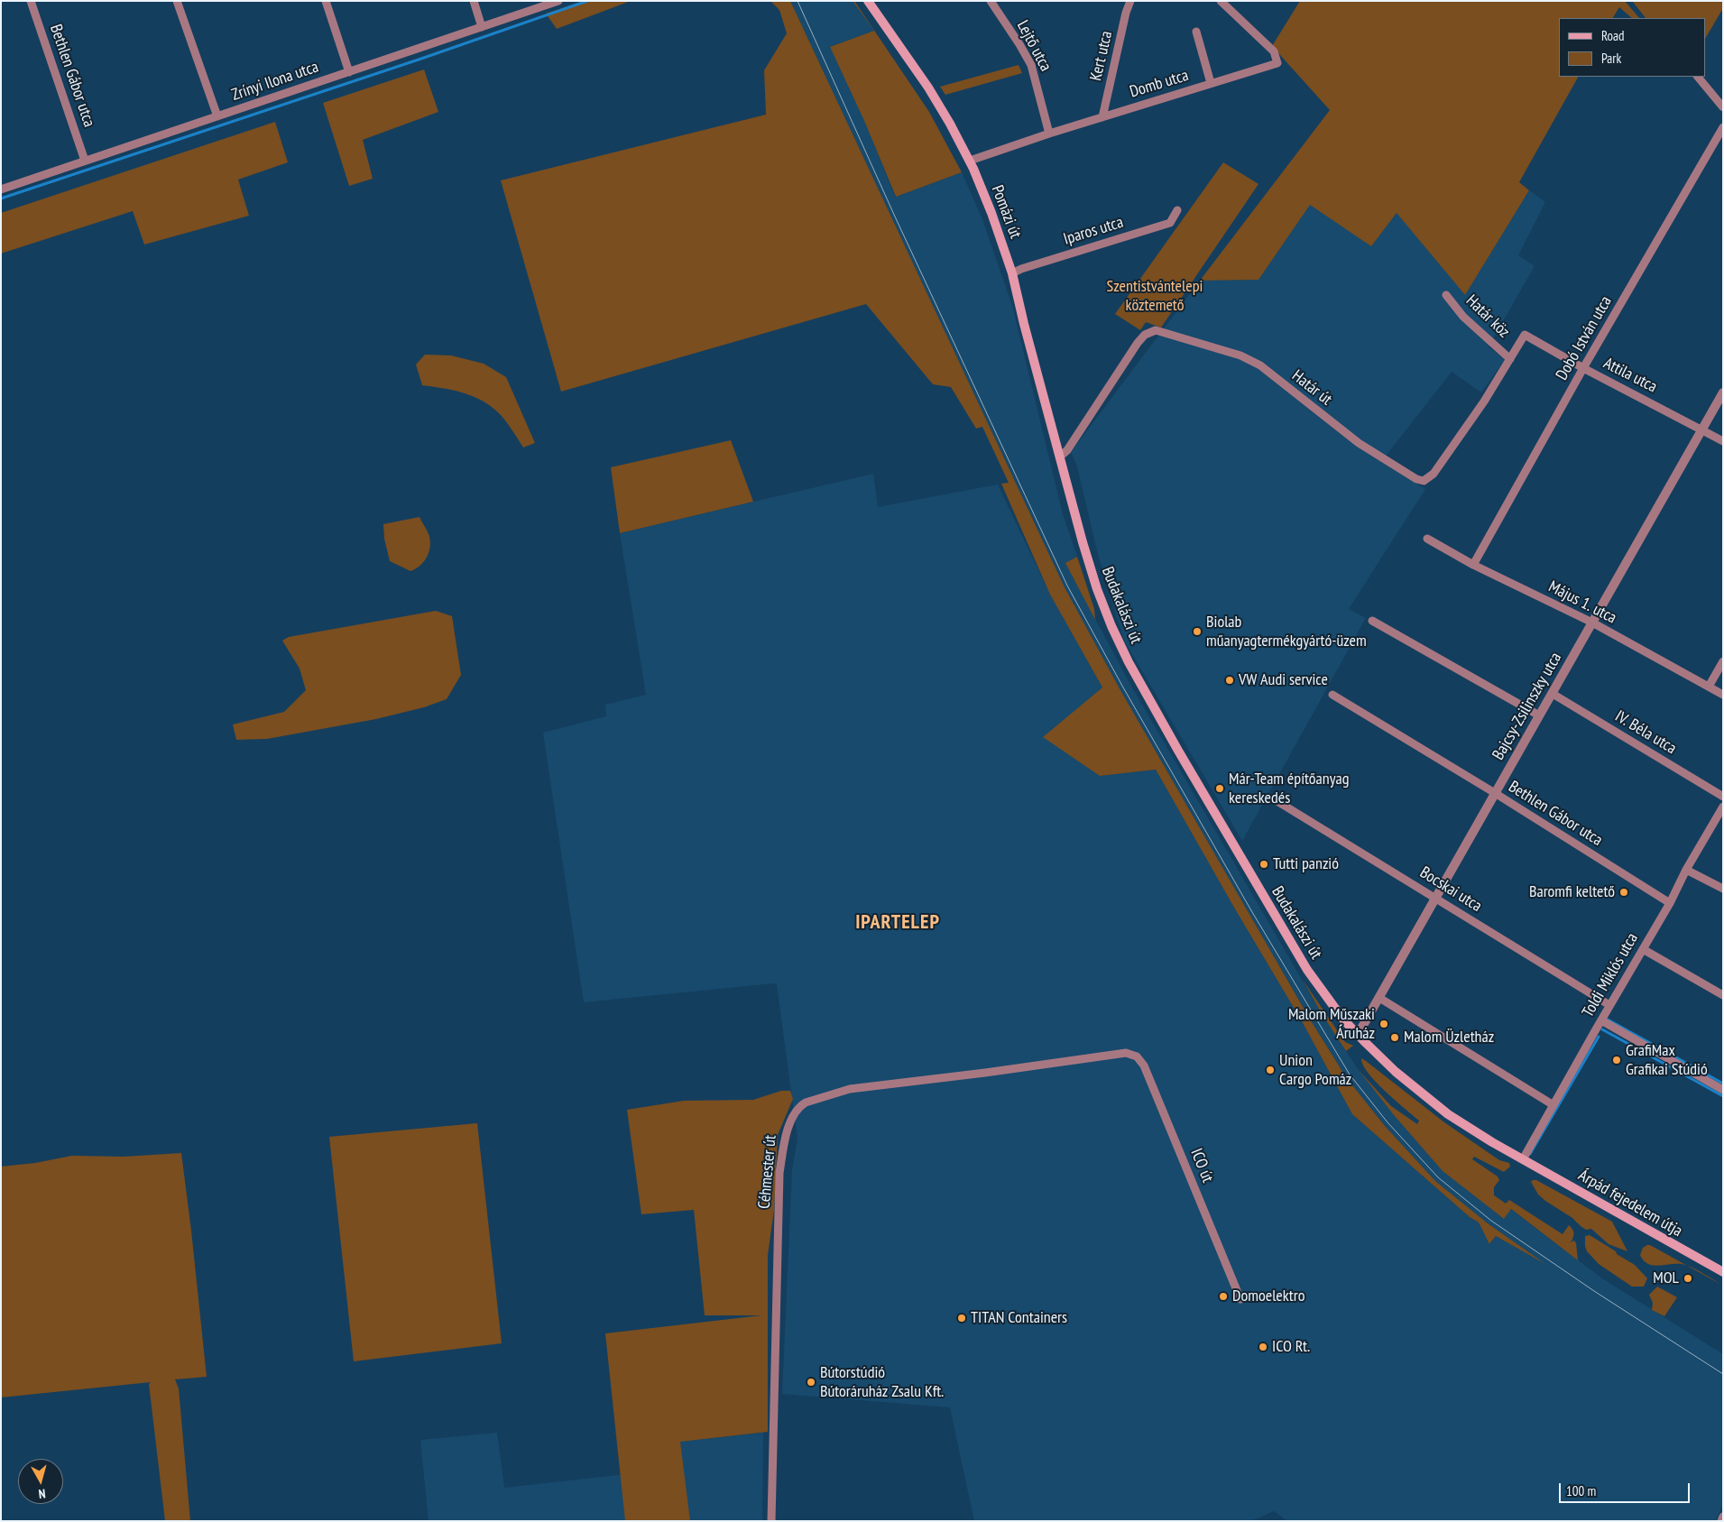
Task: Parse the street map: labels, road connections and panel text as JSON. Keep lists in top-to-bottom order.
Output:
{
  "streets": {
    "main road": ["Pomázi út", "Budakalászi út", "Árpád fejedelem útja"],
    "street": [
      "Lejtő utca",
      "Kert utca",
      "Bethlen Gábor utca",
      "Zrínyi Ilona utca",
      "Domb utca",
      "Iparos utca",
      "Határ köz",
      "Dobó István utca",
      "Attila utca",
      "Határ út",
      "Május 1. utca",
      "Bajcsy-Zsilinszky utca",
      "IV. Béla utca",
      "Bocskai utca",
      "Toldi Miklós utca",
      "ICO út",
      "Céhmester út"
    ]
  },
  "crossings": [
    ["Lejtő utca", "Domb utca"],
    ["Kert utca", "Domb utca"],
    ["Bethlen Gábor utca", "Zrínyi Ilona utca"],
    ["Bethlen Gábor utca", "Bajcsy-Zsilinszky utca"],
    ["Bethlen Gábor utca", "Toldi Miklós utca"],
    ["Domb utca", "Pomázi út"],
    ["Pomázi út", "Iparos utca"],
    ["Pomázi út", "Határ út"],
    ["Pomázi út", "Budakalászi út"],
    ["Határ köz", "Határ út"],
    ["Dobó István utca", "Attila utca"],
    ["Dobó István utca", "Május 1. utca"],
    ["Attila utca", "Határ út"],
    ["Attila utca", "Bajcsy-Zsilinszky utca"],
    ["Határ út", "Budakalászi út"],
    ["Május 1. utca", "Bajcsy-Zsilinszky utca"],
    ["Budakalászi út", "Bajcsy-Zsilinszky utca"],
    ["Budakalászi út", "Toldi Miklós utca"],
    ["Budakalászi út", "Árpád fejedelem útja"],
    ["Bajcsy-Zsilinszky utca", "IV. Béla utca"],
    ["Bajcsy-Zsilinszky utca", "Bocskai utca"],
    ["Bocskai utca", "Toldi Miklós utca"],
    ["Toldi Miklós utca", "Árpád fejedelem útja"],
    ["ICO út", "Céhmester út"]
  ],
  "districts": ["IPARTELEP"],
  "parks": ["Szentistvántelepi köztemető"],
  "places": [
    "Biolab műanyagtermékgyártó-üzem",
    "VW Audi service",
    "Már-Team építőanyag kereskedés",
    "Tutti panzió",
    "Baromfi keltető",
    "Malom Műszaki Áruház",
    "Malom Üzletház",
    "GrafiMax Grafikai Stúdió",
    "Union Cargo Pomáz",
    "MOL",
    "Domoelektro",
    "TITAN Containers",
    "ICO Rt.",
    "Bútorstúdió Bútoráruház Zsalu Kft."
  ],
  "legend": ["Road", "Park"],
  "scale_bar": "100 m",
  "north": "bottom"
}
